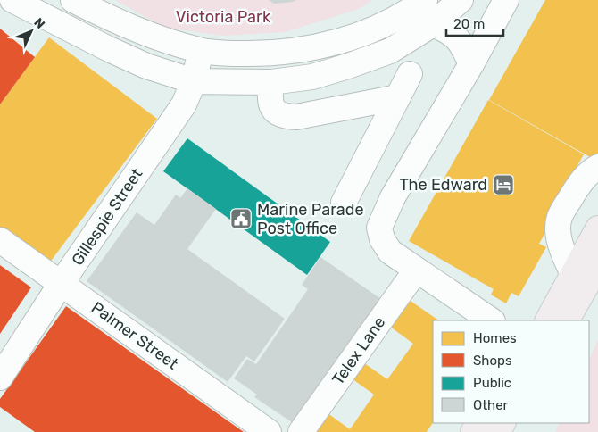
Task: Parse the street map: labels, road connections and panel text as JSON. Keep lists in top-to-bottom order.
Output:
{
  "streets": {
    "street": ["Gillespie Street", "Palmer Street", "Telex Lane"]
  },
  "crossings": [
    ["Gillespie Street", "Palmer Street"]
  ],
  "parks": ["Victoria Park"],
  "places": {
    "hotel": ["The Edward"],
    "public building": ["Marine Parade Post Office"]
  },
  "legend": [
    "Homes",
    "Shops",
    "Public",
    "Other"
  ],
  "scale_bar": "20 m",
  "north": "top right"
}
